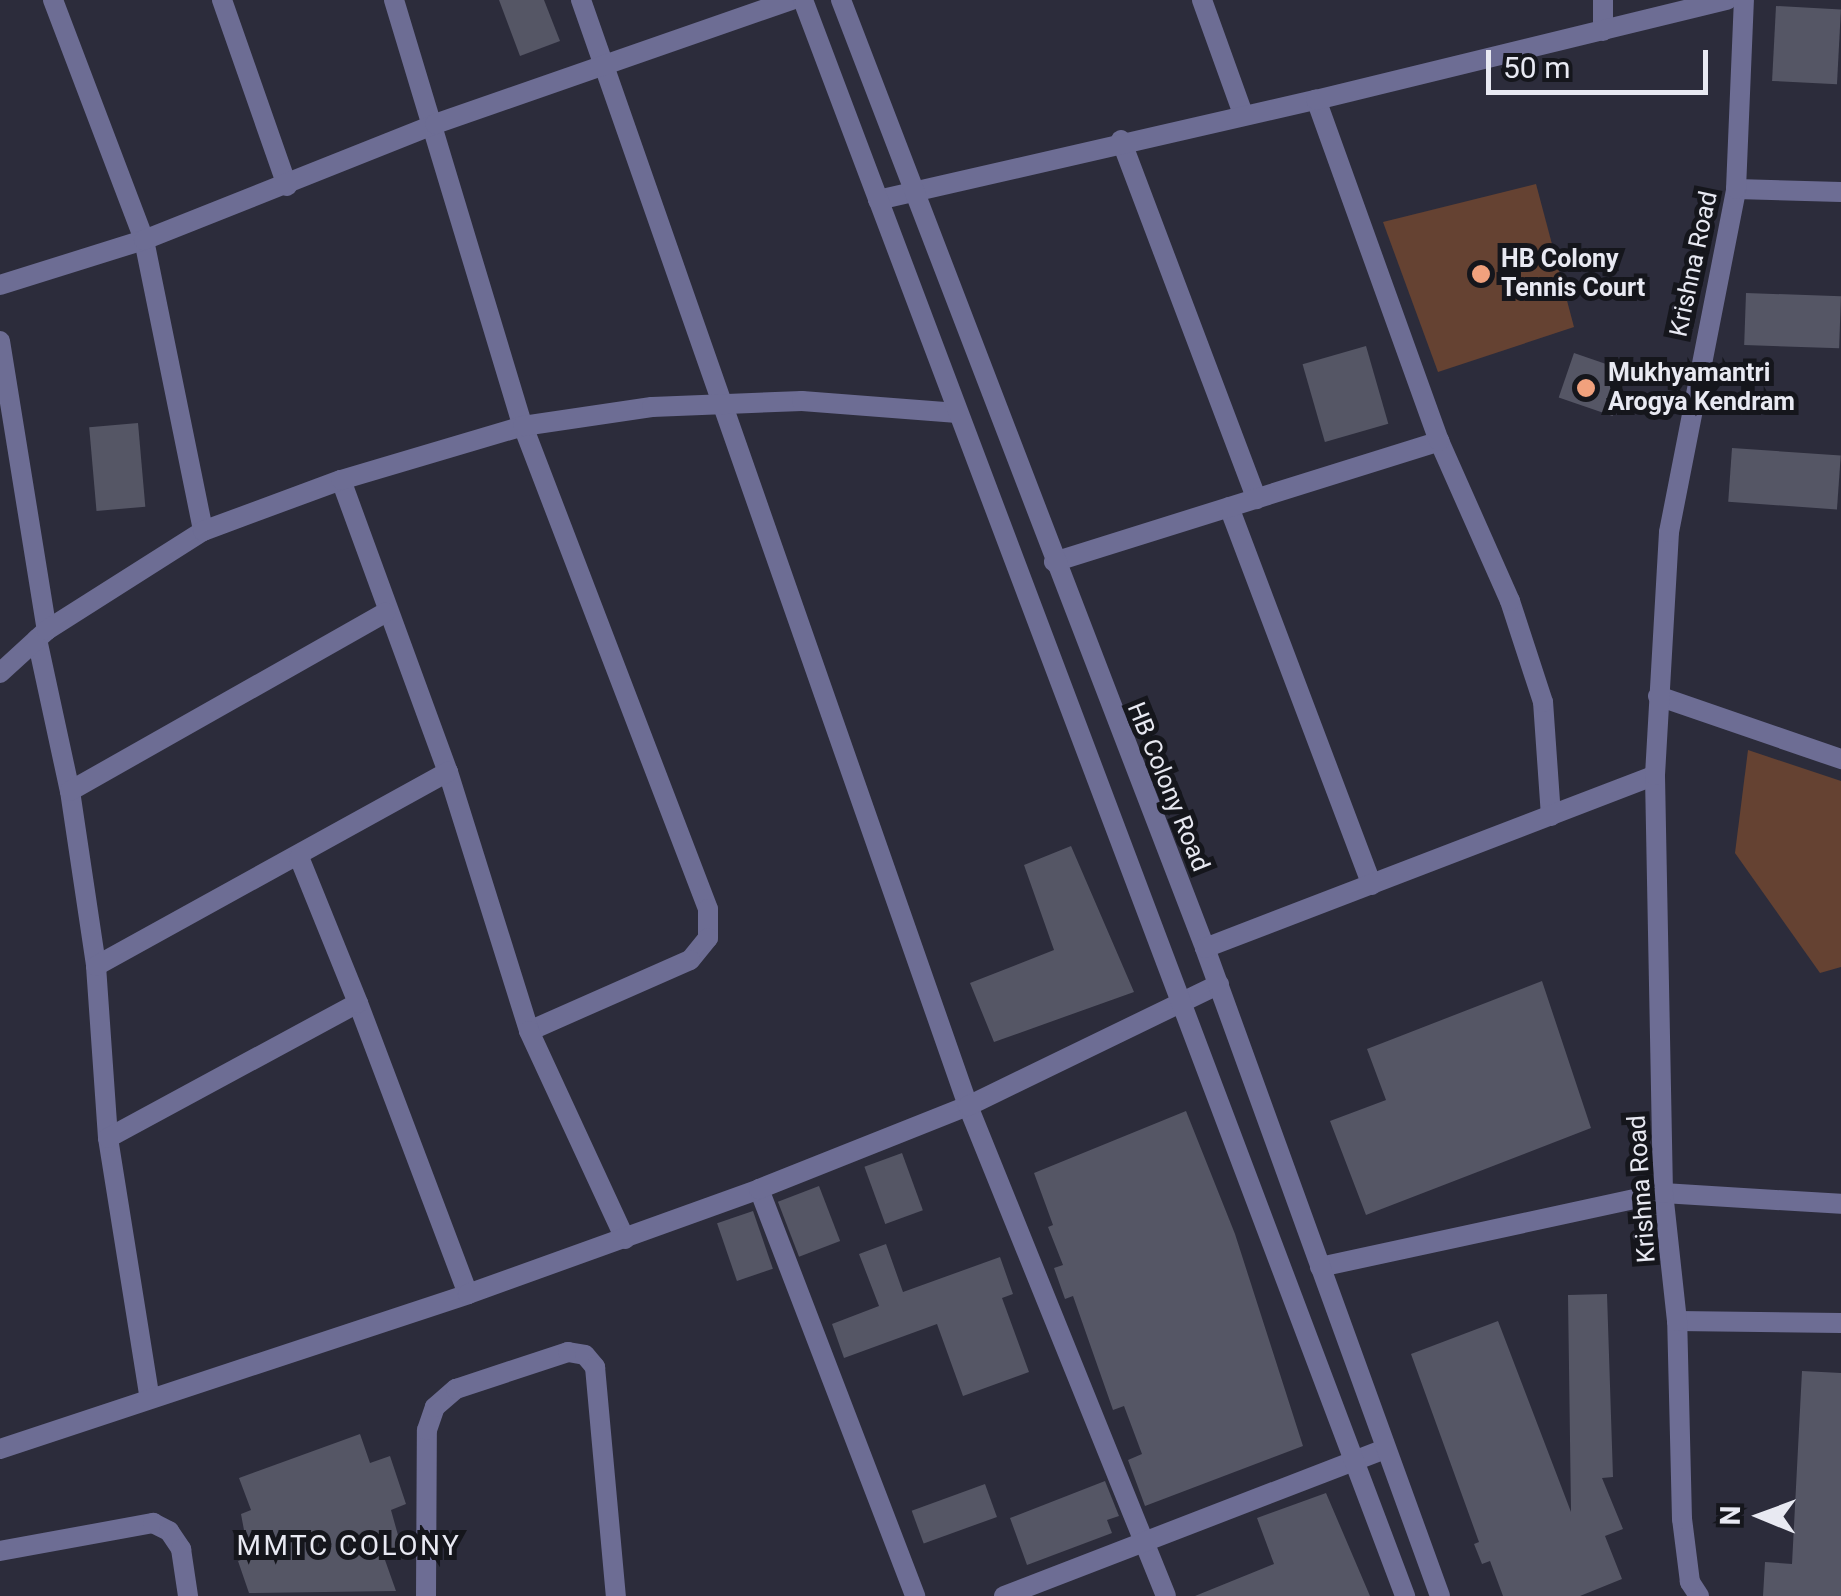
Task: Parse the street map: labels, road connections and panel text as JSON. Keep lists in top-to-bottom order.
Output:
{
  "streets": {
    "street": ["Krishna Road", "HB Colony Road"]
  },
  "districts": ["MMTC COLONY"],
  "places": ["HB Colony Tennis Court", "Mukhyamantri Arogya Kendram"],
  "scale_bar": "50 m",
  "north": "left"
}
